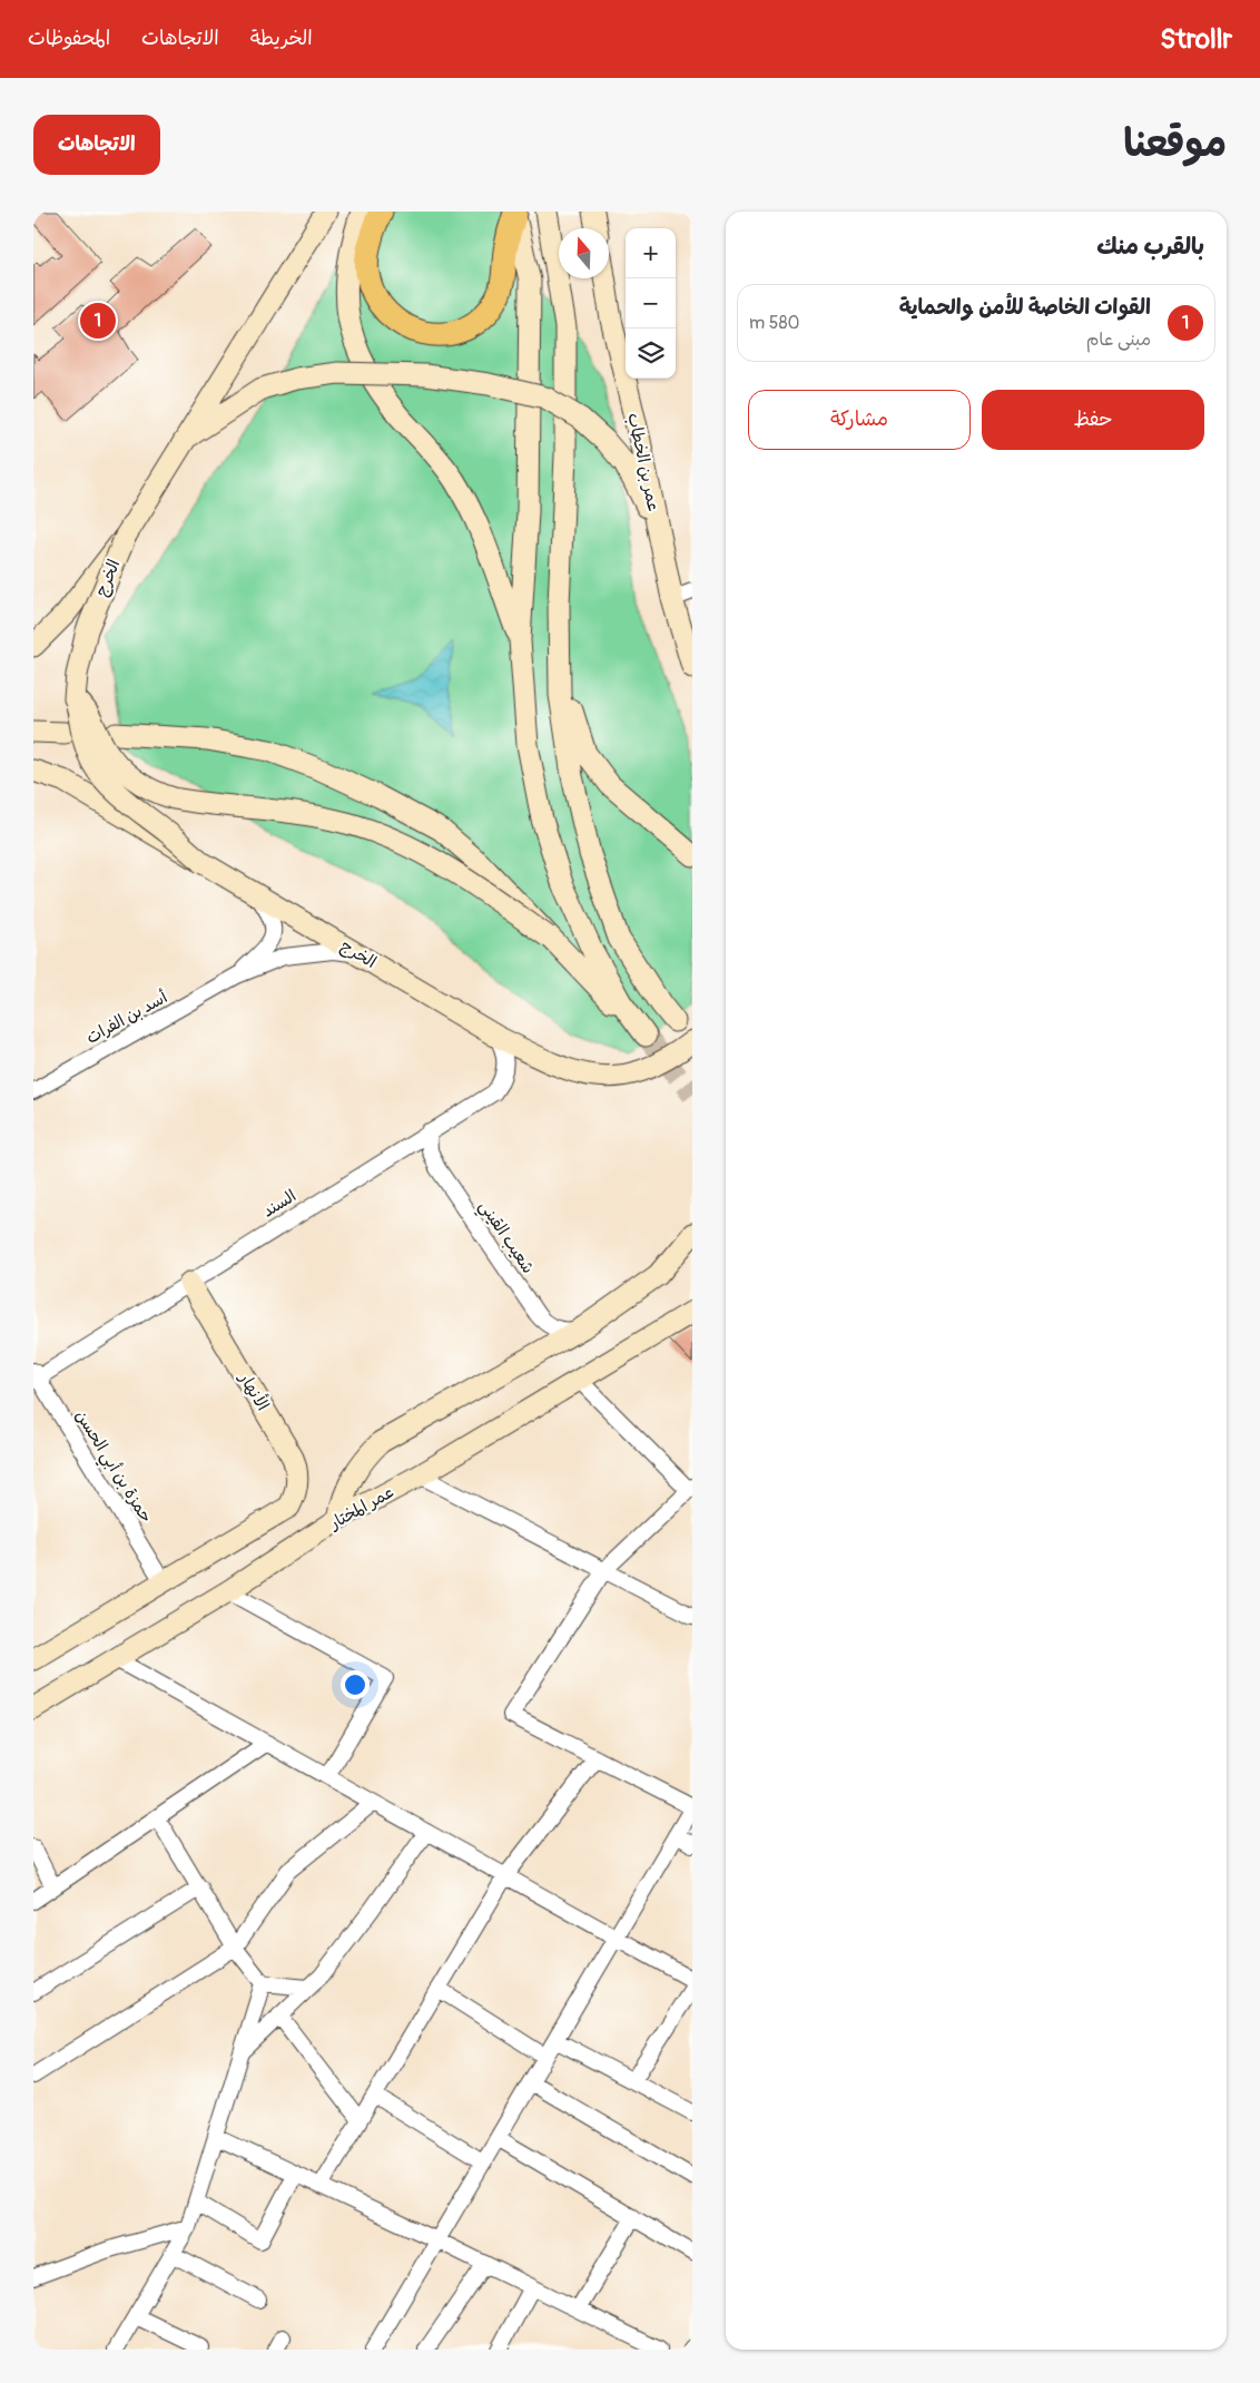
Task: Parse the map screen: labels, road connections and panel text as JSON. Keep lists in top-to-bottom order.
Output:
{
  "streets": {
    "main road": [
      "عمر بن الخطاب",
      "الخرج",
      "الأنهار",
      "عمر المختار"
    ],
    "street": [
      "أسد بن الفرات",
      "السند",
      "شعيب القيني",
      "حمزة بن أبي الحسن"
    ]
  },
  "crossings": [
    ["الخرج", "أسد بن الفرات"],
    ["الخرج", "السند"],
    ["السند", "شعيب القيني"],
    ["السند", "الأنهار"],
    ["السند", "حمزة بن أبي الحسن"],
    ["الأنهار", "حمزة بن أبي الحسن"]
  ],
  "north": "top",
  "page": {
    "header": "Strollr",
    "nav": ["الخريطة", "الاتجاهات", "المحفوظات"],
    "title": "موقعنا",
    "buttons": [
      "الاتجاهات",
      ["حفظ", "مشاركة"]
    ],
    "heading": "بالقرب منك",
    "map_buttons": ["+", "−"],
    "list": [
      {
        "mark": "1",
        "name": "القوات الخاصة للأمن والحماية",
        "note": "مبنى عام",
        "value": "580 m"
      }
    ],
    "pins": "1"
  }
}
